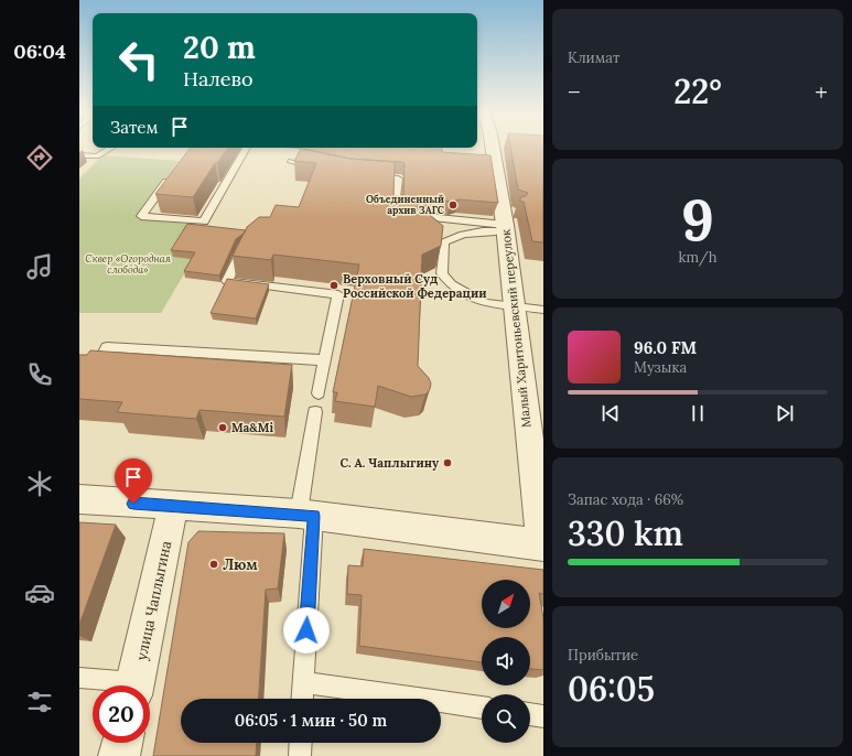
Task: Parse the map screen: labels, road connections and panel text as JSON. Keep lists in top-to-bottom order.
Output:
{
  "streets": {
    "street": ["Малый Харитоньевский переулок", "улица Чаплыгина"]
  },
  "parks": ["Сквер «Огородная слобода»"],
  "places": [
    "Объединенный архив ЗАГС",
    "Верховный Суд Российской Федерации",
    "Ma&Mi",
    "С. А. Чаплыгину",
    "Люм"
  ],
  "north": "top right",
  "page": {
    "tabs": "06:04",
    "tile": [
      "Климат",
      ["9", "km/h"],
      ["Запас хода · 66%", "330 km"],
      ["Прибытие", "06:05"]
    ],
    "turn": ["20 m", "Налево"],
    "heat": ["−", "22°", "+"],
    "then": "Затем",
    "song": ["96.0 FM", "Музыка"],
    "limit": "20",
    "trip": "06:05 · 1 мин · 50 m"
  }
}
